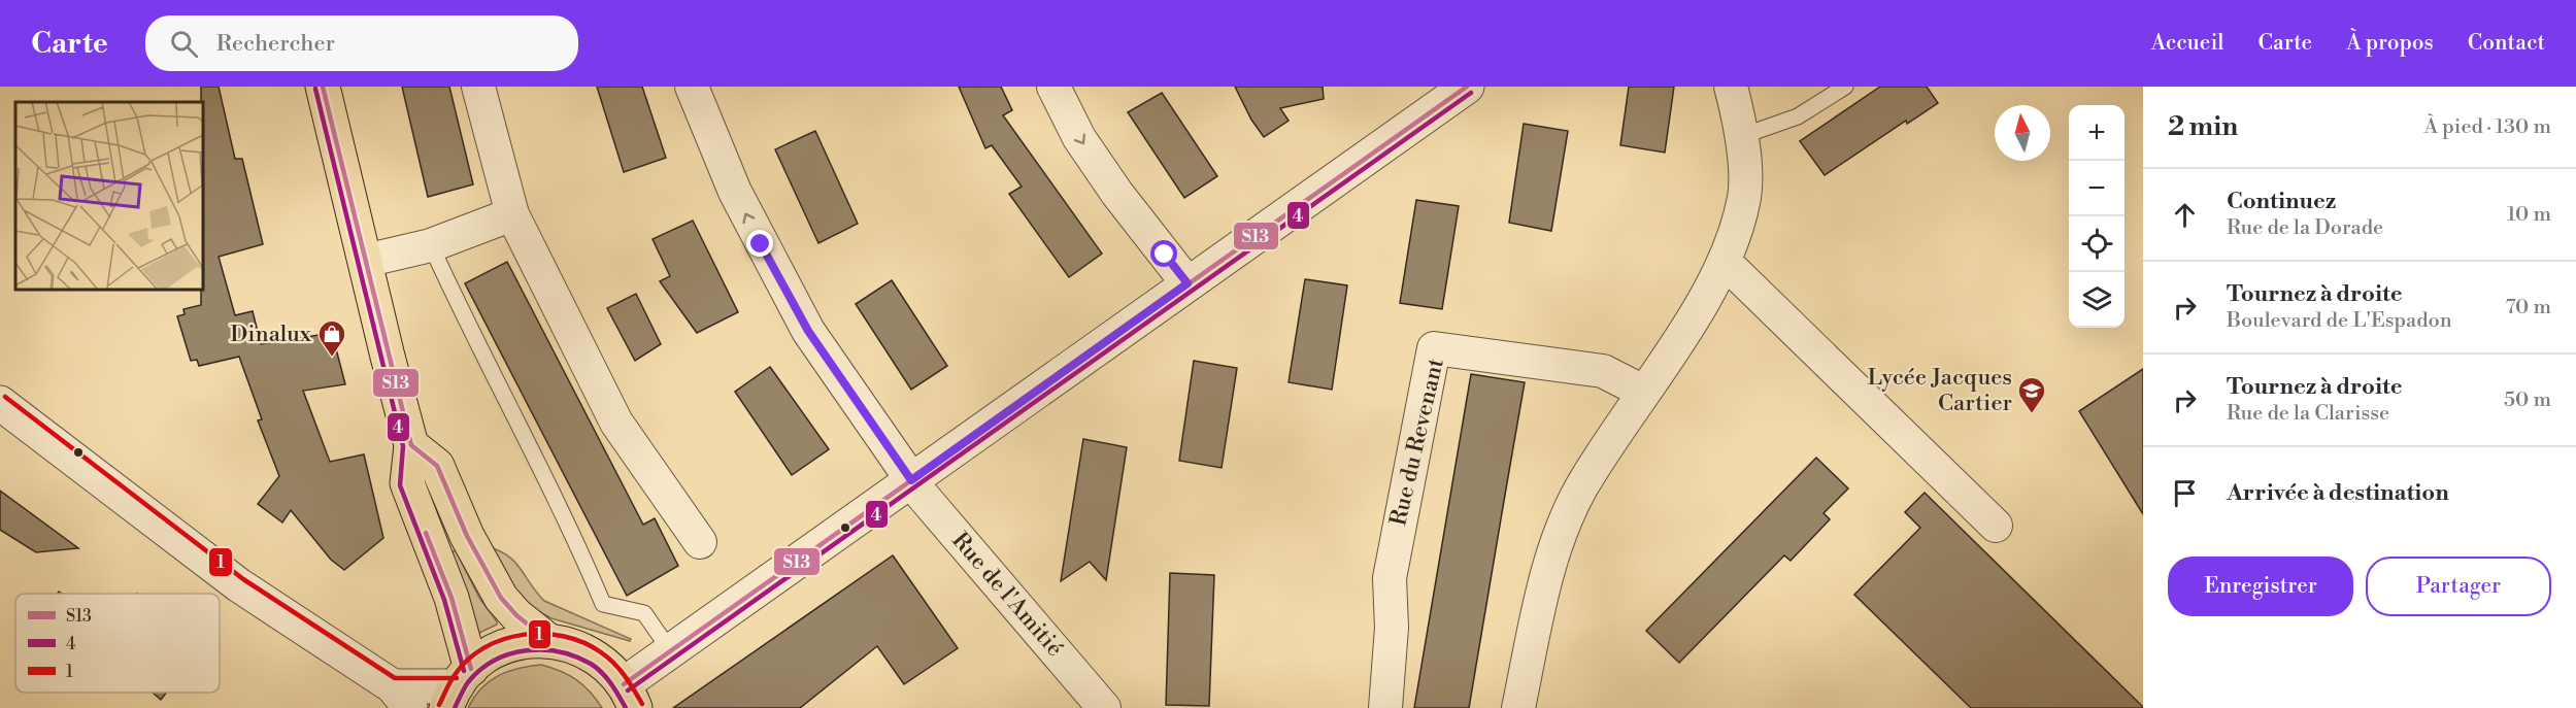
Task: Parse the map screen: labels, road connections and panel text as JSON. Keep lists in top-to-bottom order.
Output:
{
  "streets": {
    "street": ["Rue du Revenant", "Rue de l'Amitié"]
  },
  "places": {
    "shop": ["Dinalux"],
    "school or university": ["Lycée Jacques Cartier"]
  },
  "lines": ["transit line S13", "transit line 4", "transit line 1"],
  "legend": ["S13", "4", "1"],
  "north": "top",
  "page": {
    "header": "Carte",
    "search": "Rechercher",
    "nav": [
      "Accueil",
      "Carte",
      "À propos",
      "Contact"
    ],
    "heading": ["2 min", "À pied · 130 m"],
    "map_buttons": ["+", "−"],
    "list": [
      ["Continuez", "Rue de la Dorade", "10 m"],
      ["Tournez à droite", "Boulevard de L'Espadon", "70 m"],
      ["Tournez à droite", "Rue de la Clarisse", "50 m"],
      "Arrivée à destination"
    ],
    "buttons": ["Enregistrer", "Partager"]
  }
}
